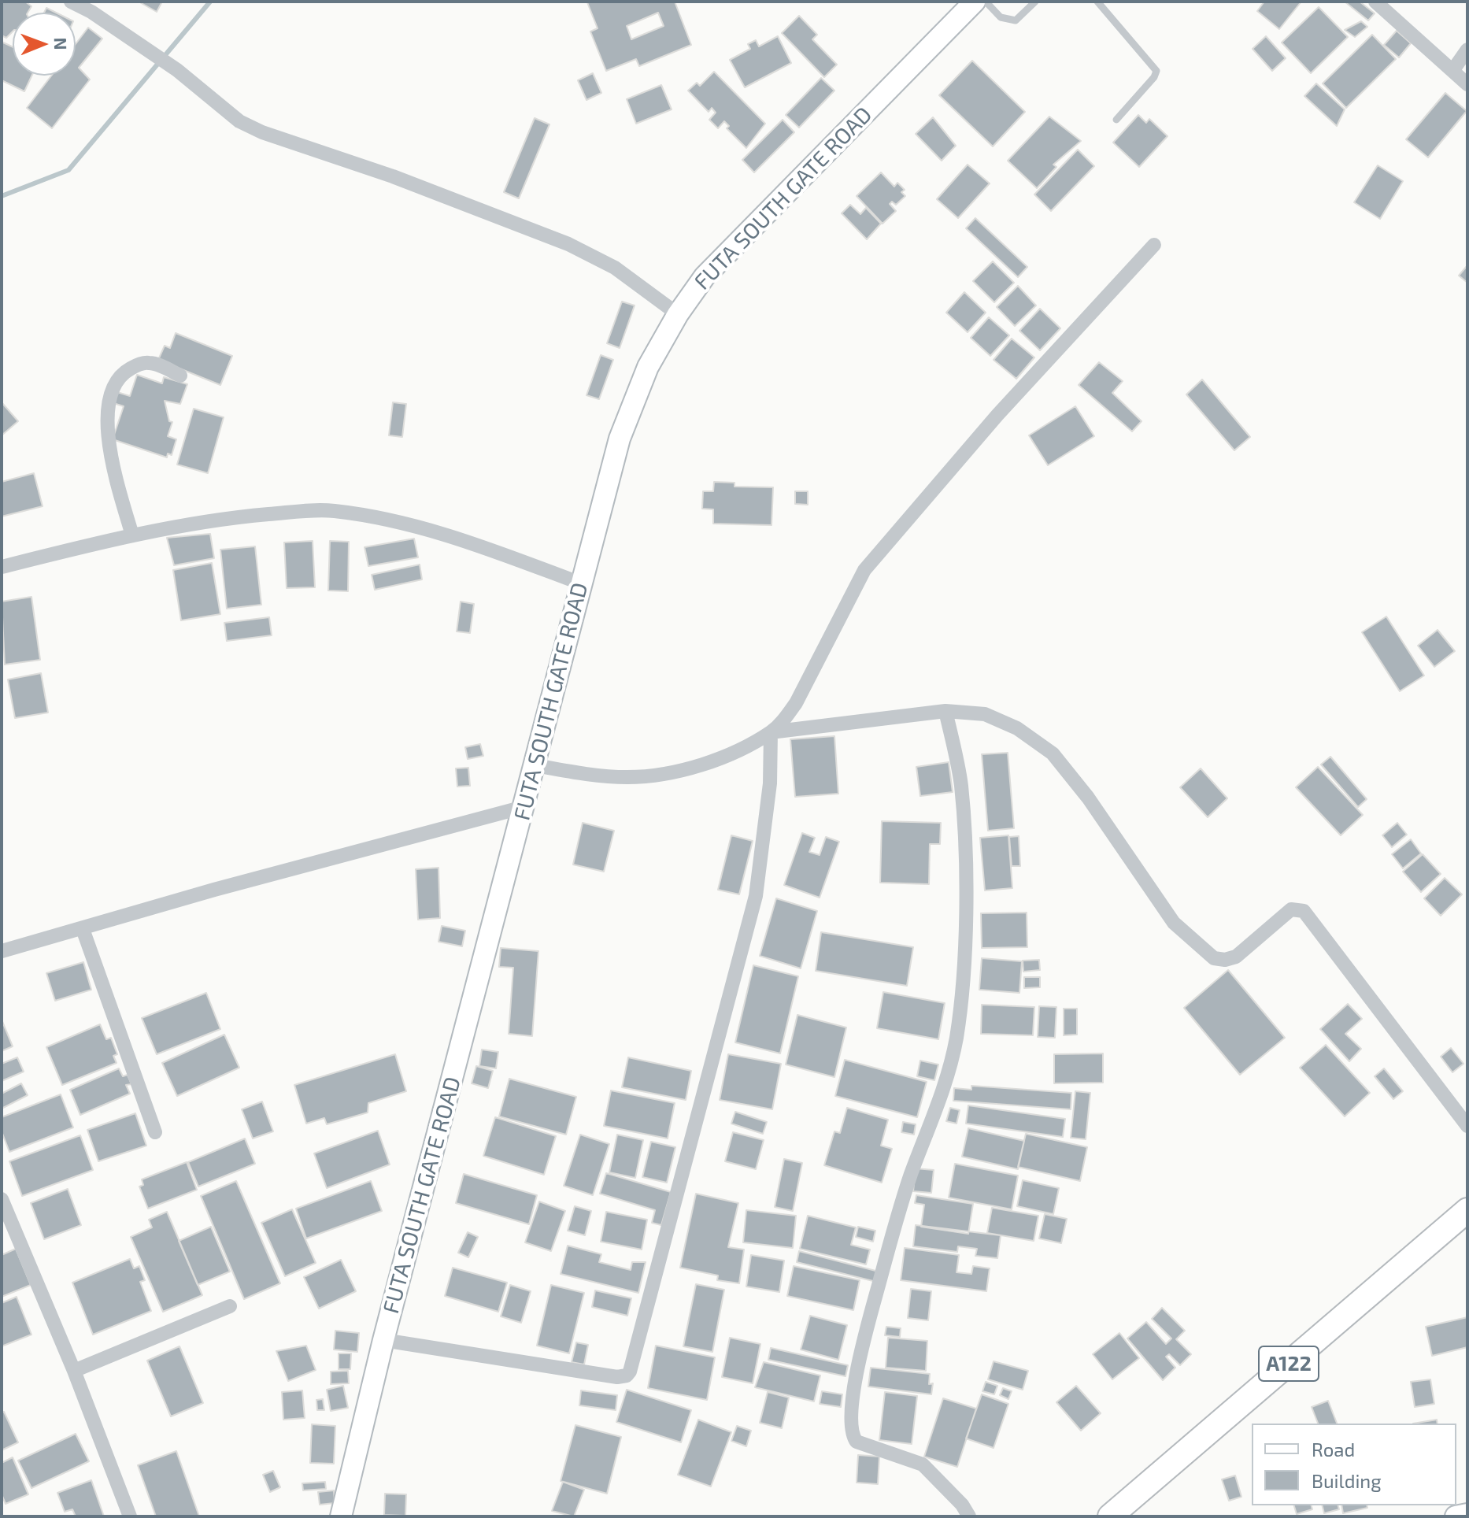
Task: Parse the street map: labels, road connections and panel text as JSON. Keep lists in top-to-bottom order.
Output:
{
  "streets": {
    "highway": ["A122"],
    "main road": ["FUTA SOUTH GATE ROAD"]
  },
  "legend": ["Road", "Building"],
  "north": "right"
}
